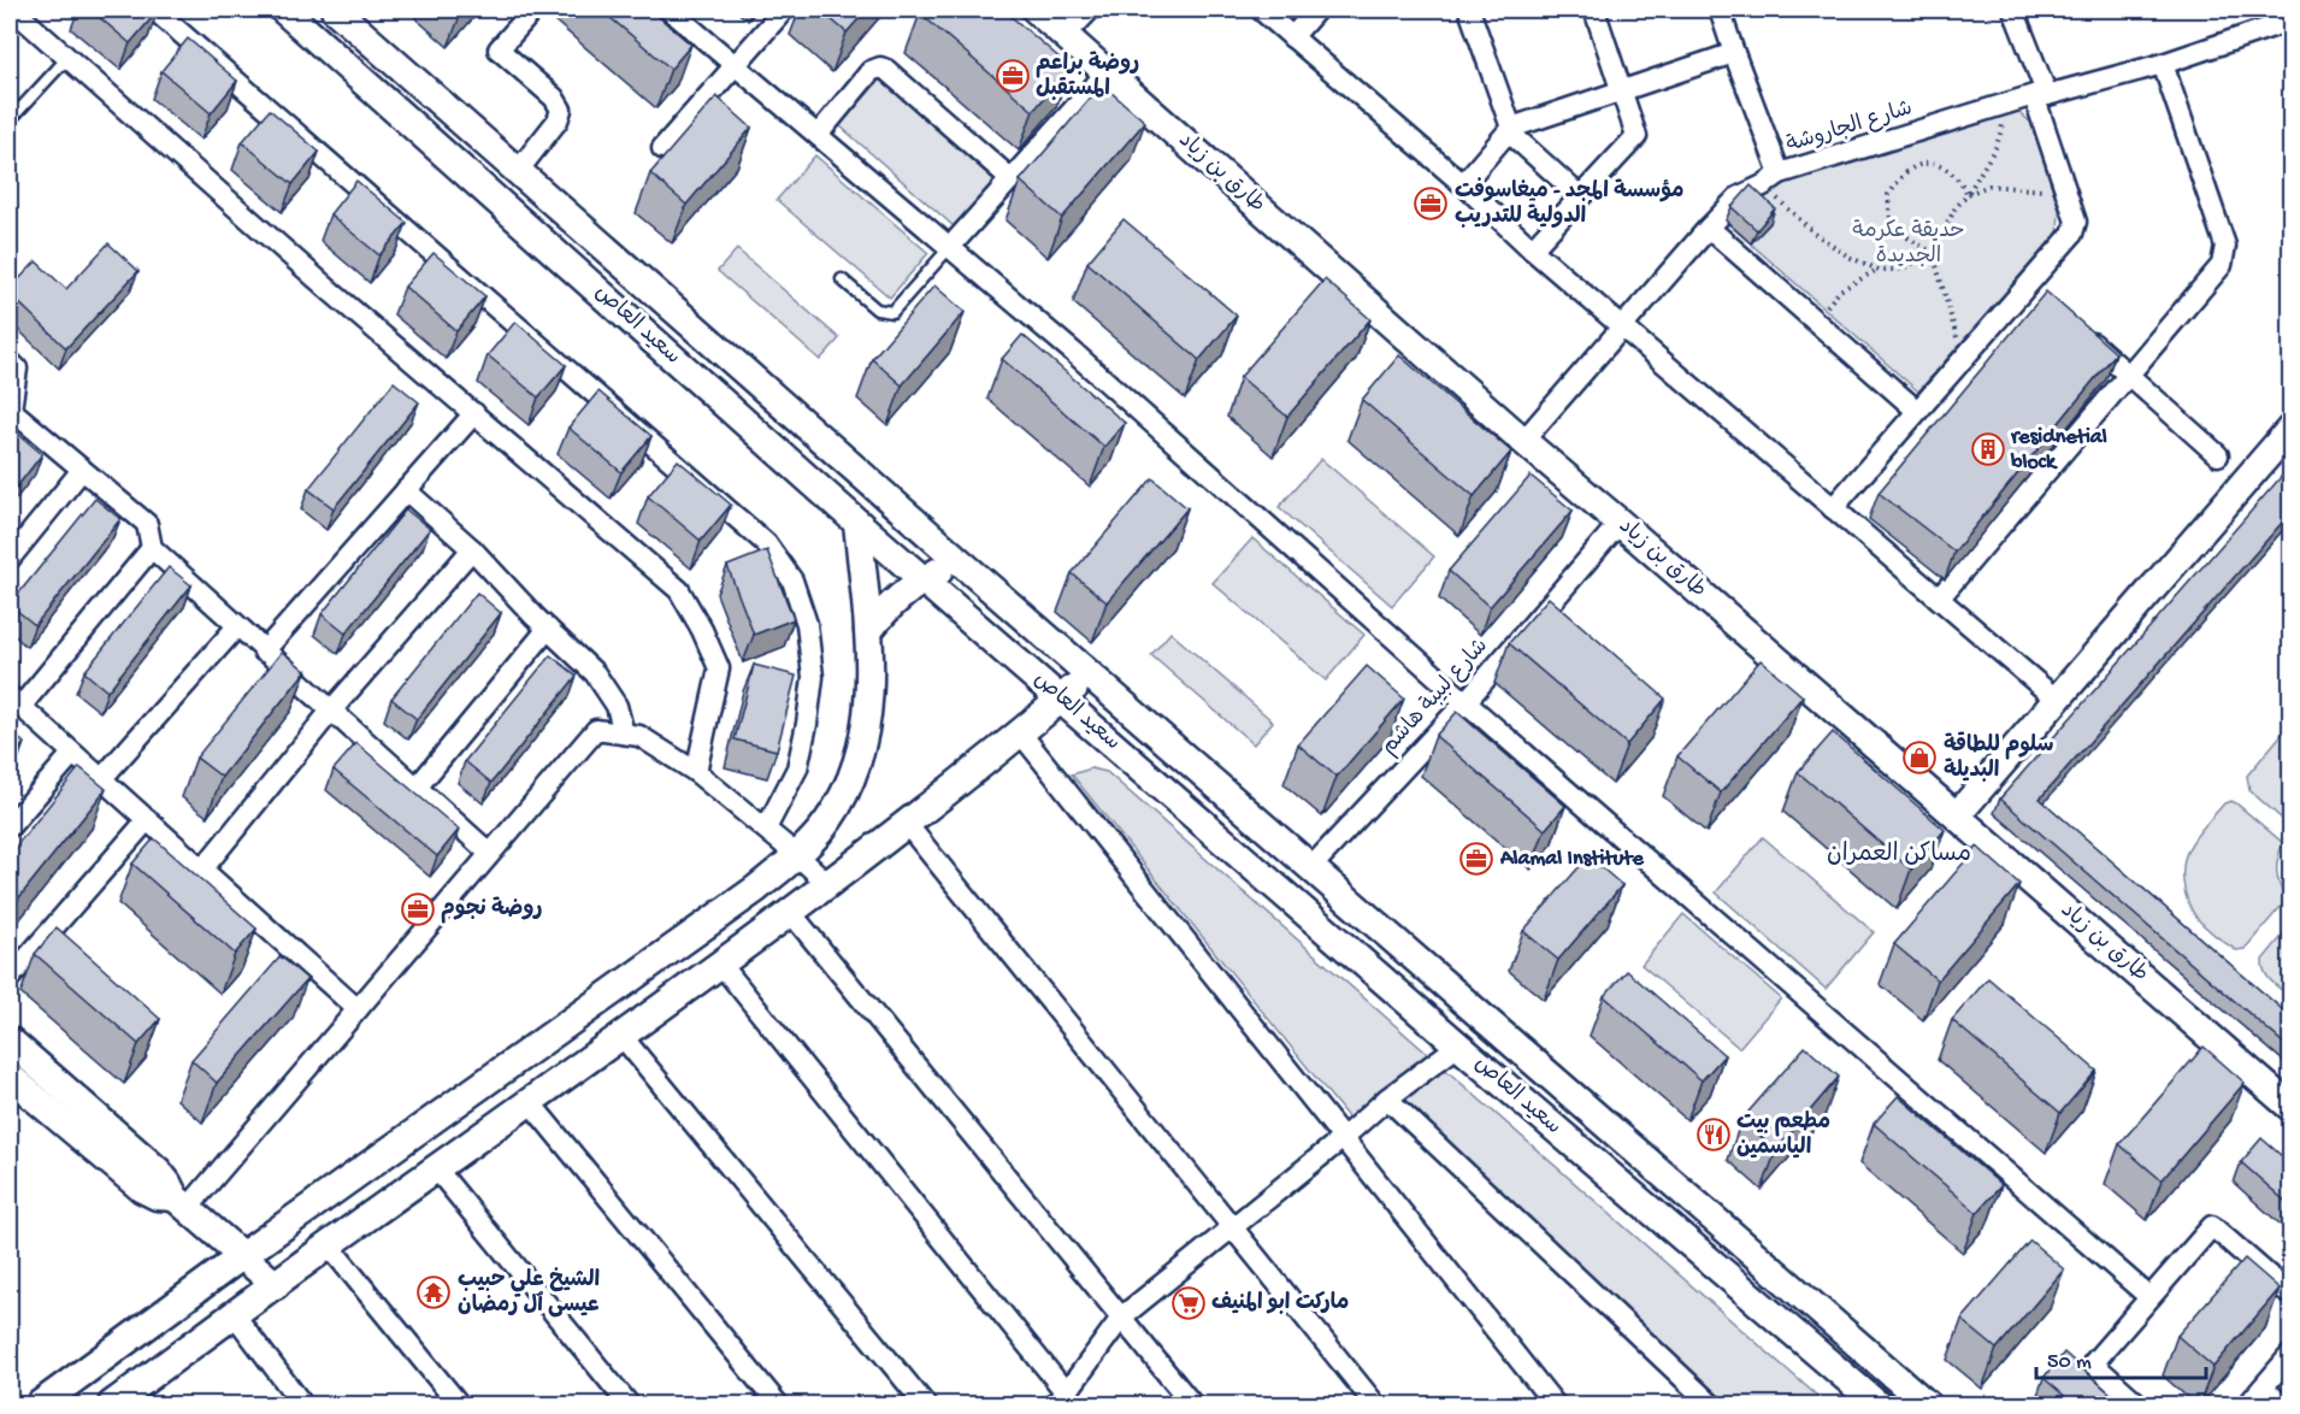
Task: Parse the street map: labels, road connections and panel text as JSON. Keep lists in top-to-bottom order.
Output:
{
  "streets": {
    "main road": ["طارق بن زياد", "سعيد العاص"],
    "street": ["شارع الجاروشة", "شارع لبيبة هاشم"]
  },
  "crossings": [
    ["شارع الجاروشة", "طارق بن زياد"],
    ["طارق بن زياد", "شارع لبيبة هاشم"]
  ],
  "districts": ["مساكن العمران"],
  "parks": ["حديقة عكرمة الجديدة"],
  "places": {
    "office": [
      "روضة براعم المستقبل",
      "مؤسسة المجد - ميغاسوفت الدولية للتدريب",
      "Alamal Institute",
      "روضة نجوم"
    ],
    "building": ["residnetial block"],
    "shop": ["سلوم للطاقة البديلة"],
    "restaurant": ["مطعم بيت الياسمين"],
    "temple": ["الشيخ علي حبيب عيسى ٱل رمضان"],
    "supermarket": ["ماركت ابو المنيف"]
  },
  "scale_bar": "50 m"
}
